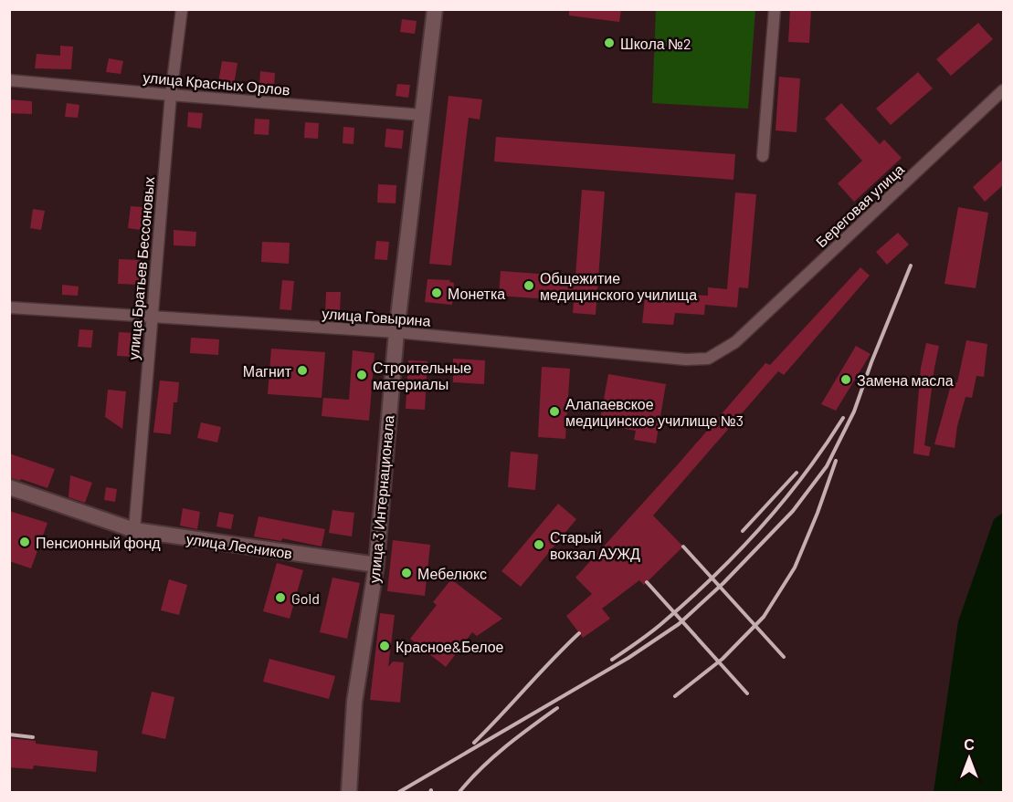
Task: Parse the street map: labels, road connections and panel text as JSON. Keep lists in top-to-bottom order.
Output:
{
  "streets": {
    "main road": ["улица 3 Интернационала", "улица Лесников"],
    "street": [
      "улица Красных Орлов",
      "Береговая улица",
      "улица Братьев Бессоновых",
      "улица Говырина"
    ]
  },
  "crossings": [
    ["улица Красных Орлов", "улица Братьев Бессоновых"],
    ["улица Красных Орлов", "улица 3 Интернационала"],
    ["Береговая улица", "улица Говырина"],
    ["улица Братьев Бессоновых", "улица Говырина"],
    ["улица Братьев Бессоновых", "улица Лесников"],
    ["улица Говырина", "улица 3 Интернационала"],
    ["улица 3 Интернационала", "улица Лесников"]
  ],
  "places": [
    "Школа №2",
    "Общежитие медицинского училища",
    "Монетка",
    "Магнит",
    "Строительные материалы",
    "Замена масла",
    "Алапаевское медицинское училище №3",
    "Пенсионный фонд",
    "Старый вокзал АУЖД",
    "Мебелюкс",
    "Gold",
    "Красное&Белое"
  ],
  "north": "top"
}
